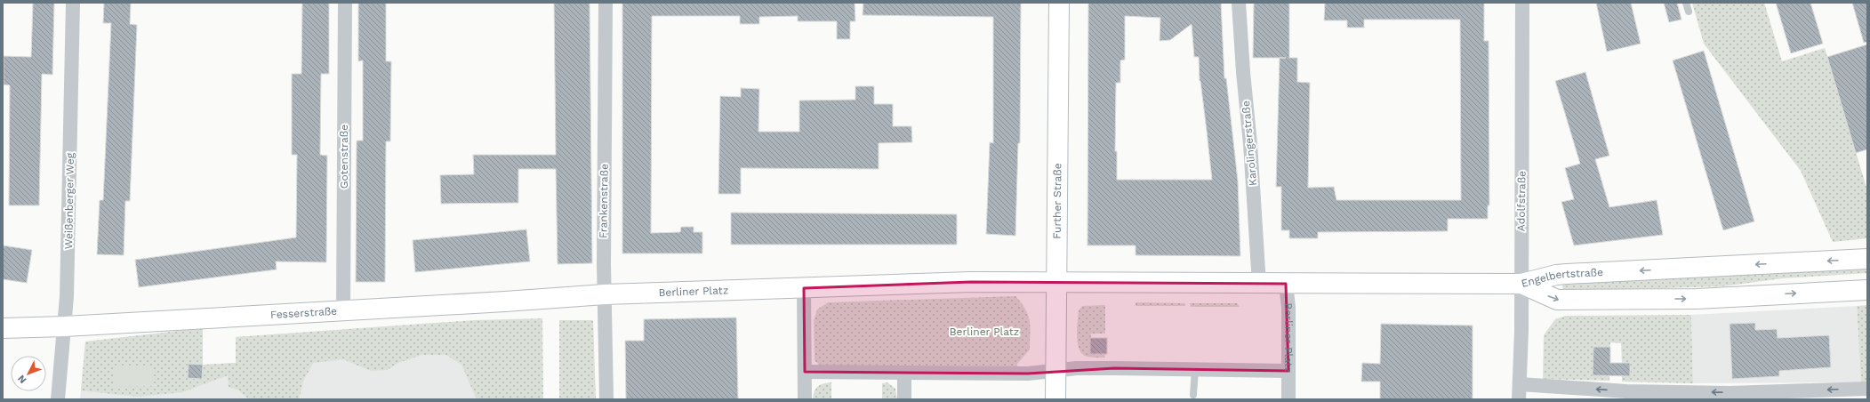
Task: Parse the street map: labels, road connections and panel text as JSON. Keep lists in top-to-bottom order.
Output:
{
  "streets": {
    "main road": [
      "Further Straße",
      "Engelbertstraße",
      "Berliner Platz",
      "Fesserstraße"
    ],
    "street": [
      "Karolingerstraße",
      "Gotenstraße",
      "Weißenberger Weg",
      "Frankenstraße",
      "Adolfstraße"
    ]
  },
  "crossings": [
    ["Karolingerstraße", "Berliner Platz"],
    ["Gotenstraße", "Fesserstraße"],
    ["Weißenberger Weg", "Fesserstraße"],
    ["Frankenstraße", "Berliner Platz"],
    ["Frankenstraße", "Fesserstraße"],
    ["Further Straße", "Berliner Platz"],
    ["Adolfstraße", "Engelbertstraße"],
    ["Adolfstraße", "Berliner Platz"],
    ["Engelbertstraße", "Berliner Platz"],
    ["Berliner Platz", "Fesserstraße"]
  ],
  "parks": ["Berliner Platz"],
  "north": "bottom left"
}
